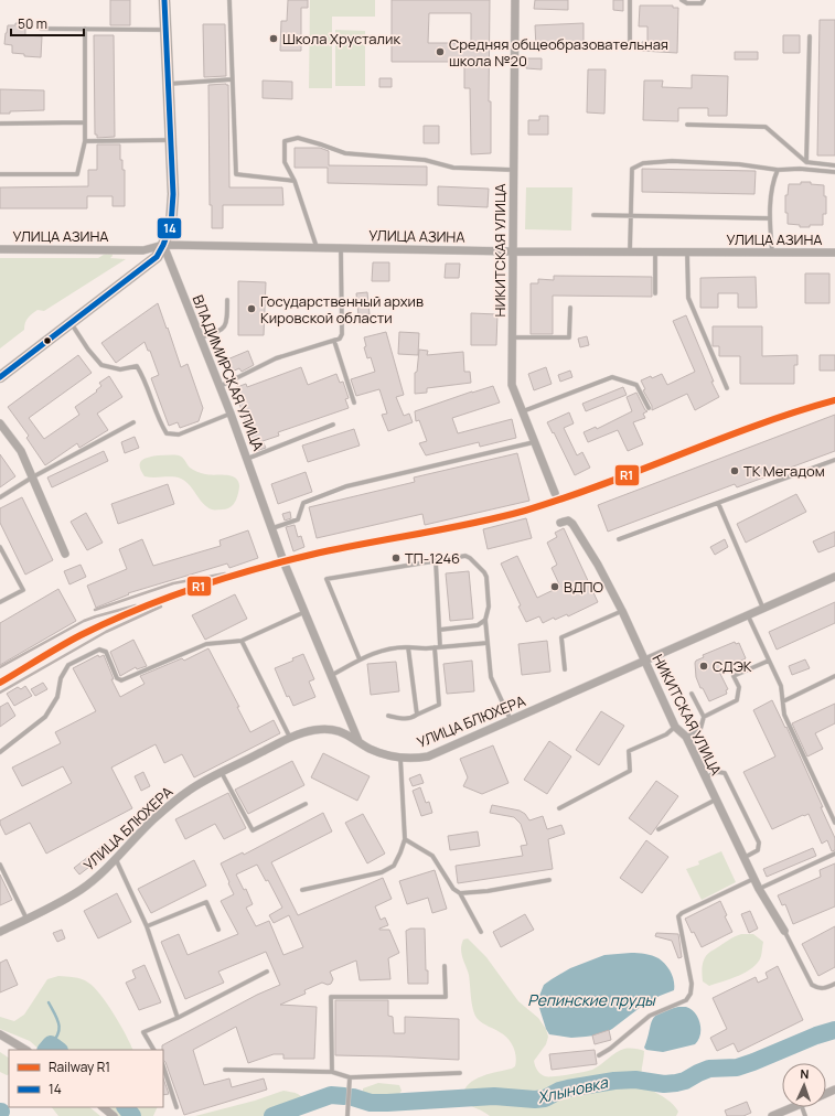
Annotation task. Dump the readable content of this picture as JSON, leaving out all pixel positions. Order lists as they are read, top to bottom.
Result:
{
  "streets": {
    "street": [
      "УЛИЦА АЗИНА",
      "НИКИТСКАЯ УЛИЦА",
      "ВЛАДИМИРСКАЯ УЛИЦА",
      "УЛИЦА БЛЮХЕРА"
    ]
  },
  "crossings": [
    ["УЛИЦА АЗИНА", "НИКИТСКАЯ УЛИЦА"],
    ["УЛИЦА АЗИНА", "ВЛАДИМИРСКАЯ УЛИЦА"],
    ["НИКИТСКАЯ УЛИЦА", "УЛИЦА БЛЮХЕРА"],
    ["ВЛАДИМИРСКАЯ УЛИЦА", "УЛИЦА БЛЮХЕРА"]
  ],
  "water": ["Репинские пруды", "Хлыновка"],
  "places": [
    "Школа Хрусталик",
    "Средняя общеобразовательная школа №20",
    "Государственный архив Кировской области",
    "ТК Мегадом",
    "ТП-1246",
    "ВДПО",
    "СДЭК"
  ],
  "lines": ["transit line 14", "rail line R1"],
  "legend": ["Railway R1", "14"],
  "scale_bar": "50 m",
  "north": "top"
}
